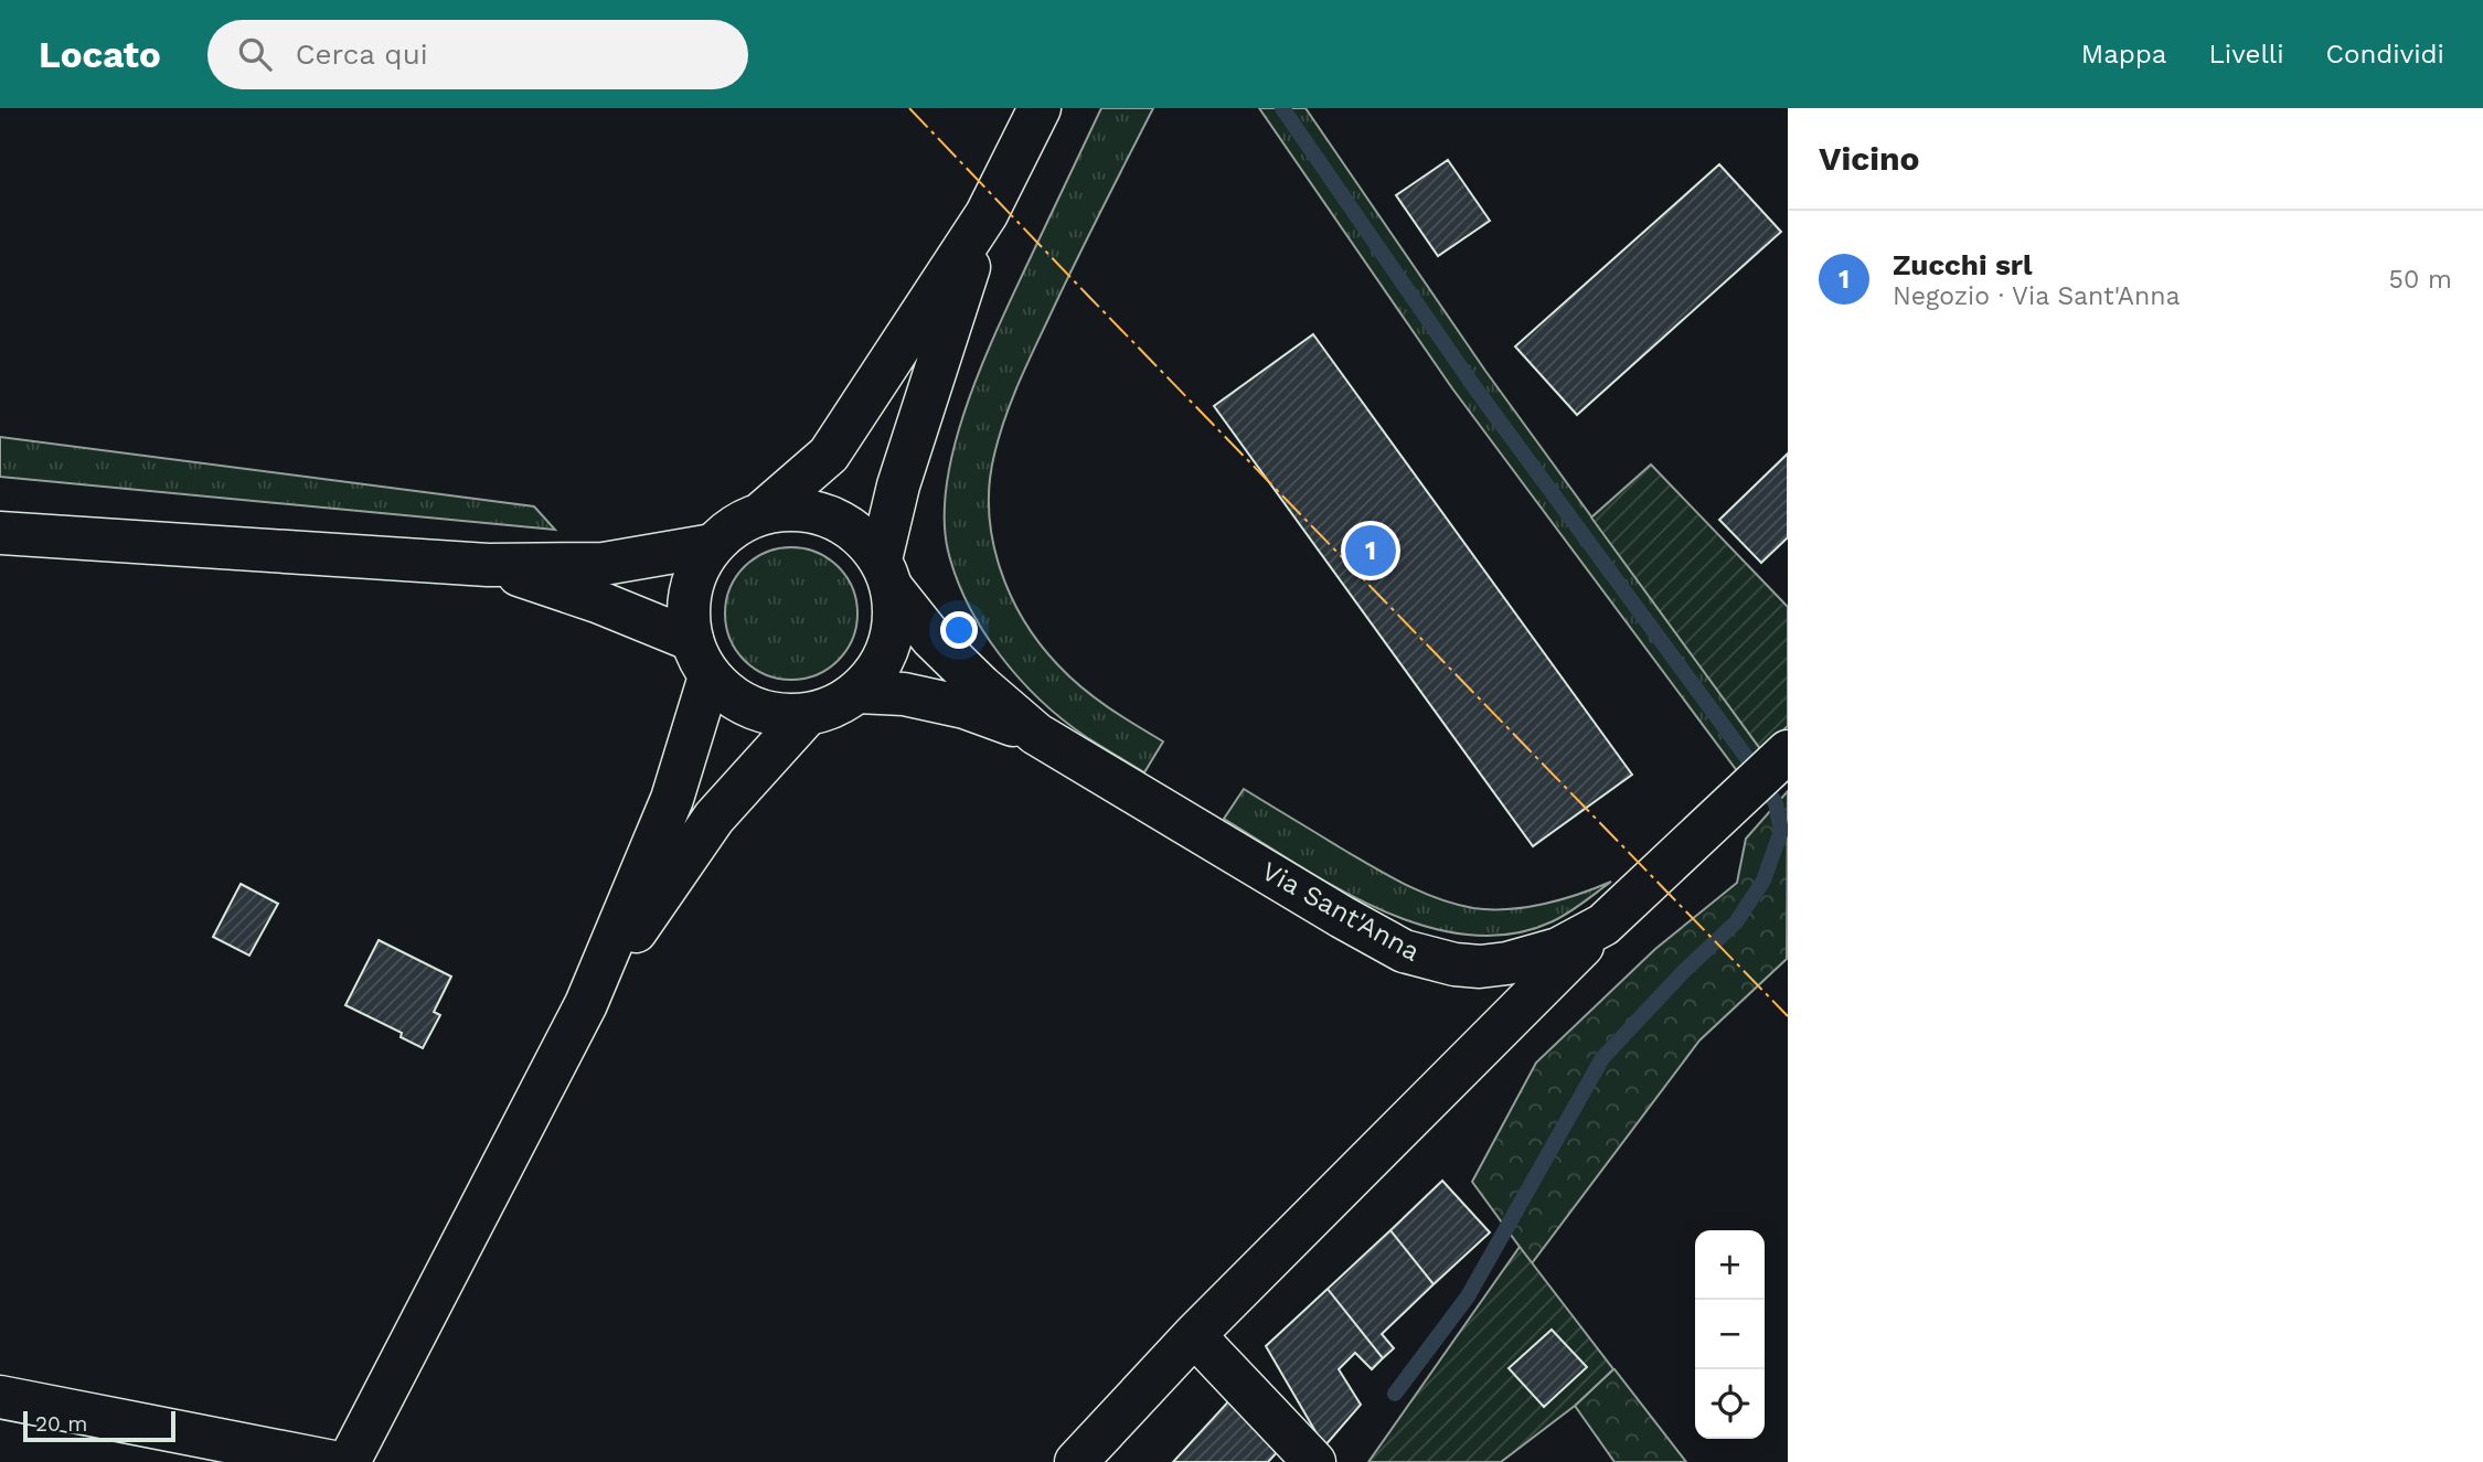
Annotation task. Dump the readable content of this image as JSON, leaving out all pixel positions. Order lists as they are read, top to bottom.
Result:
{
  "streets": {
    "street": ["Via Sant'Anna"]
  },
  "scale_bar": "20 m",
  "page": {
    "header": "Locato",
    "search": "Cerca qui",
    "nav": ["Mappa", "Livelli", "Condividi"],
    "heading": "Vicino",
    "list": [
      {
        "mark": "1",
        "name": "Zucchi srl",
        "note": "Negozio · Via Sant'Anna",
        "value": "50 m"
      }
    ],
    "pins": "1",
    "map_buttons": ["+", "−"],
    "scale": "20 m"
  }
}
